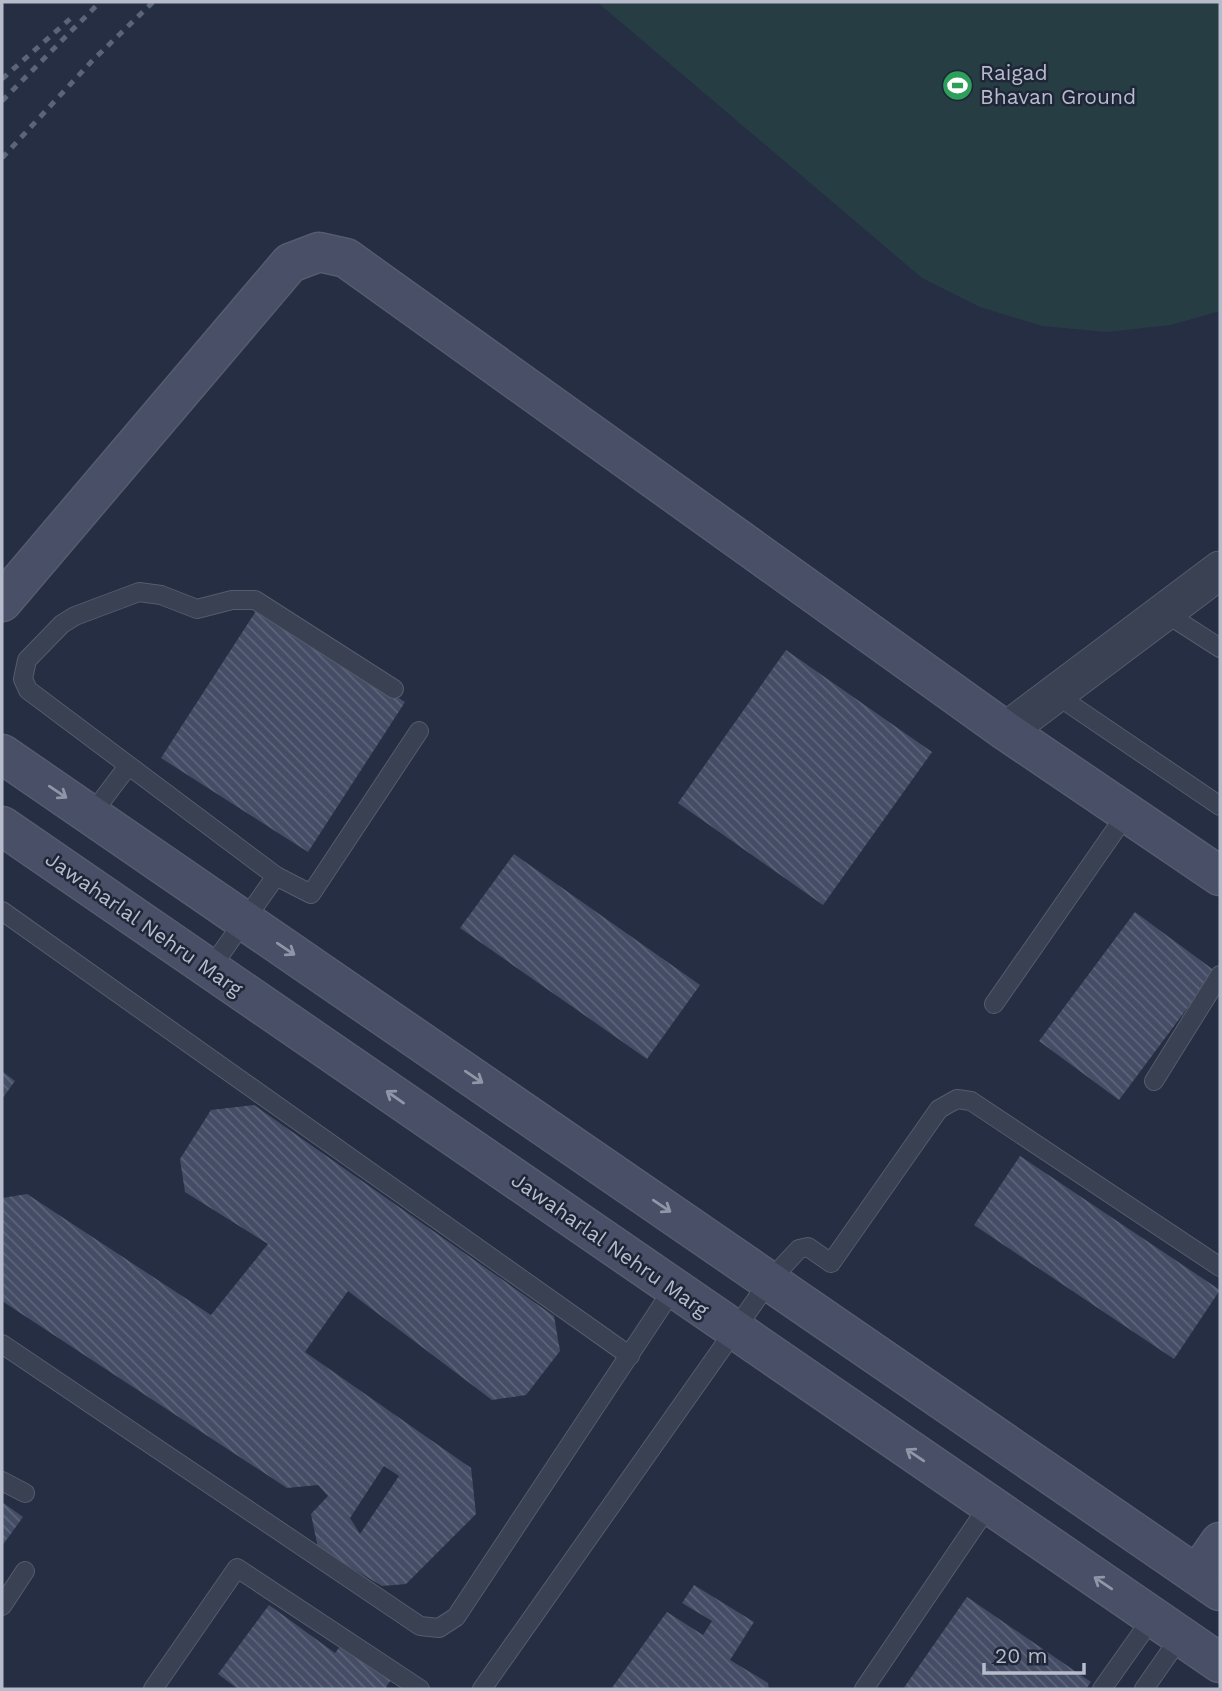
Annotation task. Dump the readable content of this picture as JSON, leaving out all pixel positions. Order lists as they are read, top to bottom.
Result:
{
  "streets": {
    "street": ["Jawaharlal Nehru Marg"]
  },
  "places": {
    "sports": ["Raigad Bhavan Ground"]
  },
  "scale_bar": "20 m"
}
